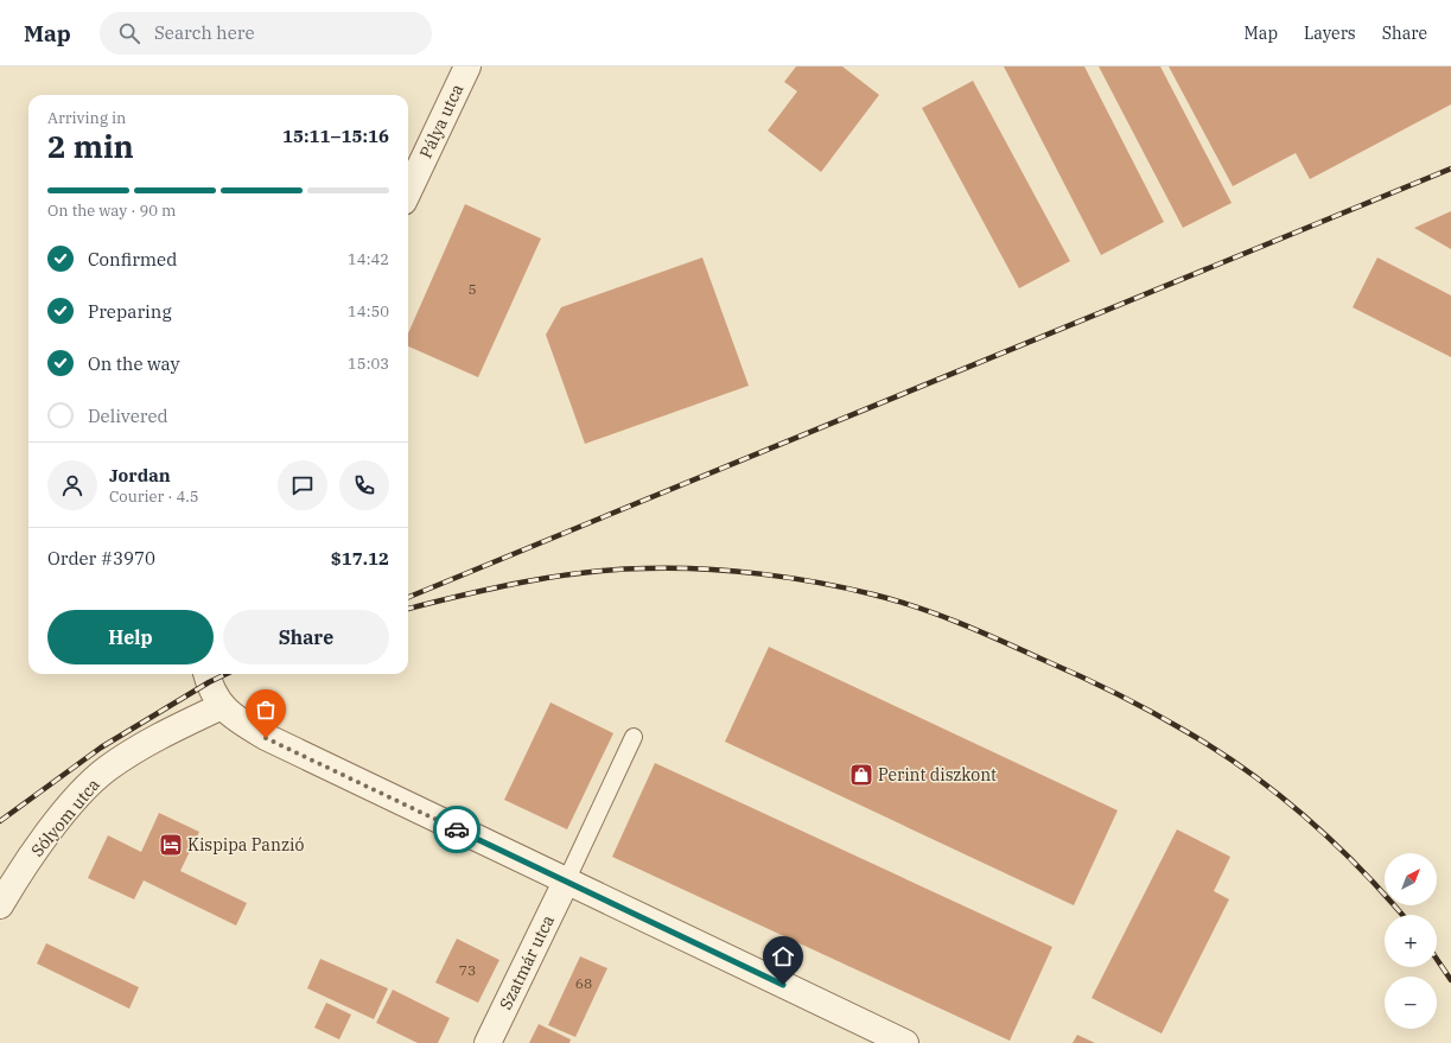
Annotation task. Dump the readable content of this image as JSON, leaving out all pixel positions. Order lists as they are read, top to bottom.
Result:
{
  "streets": {
    "street": ["Pálya utca", "Sólyom utca", "Szatmár utca"]
  },
  "places": {
    "shop": ["Perint diszkont"],
    "hotel": ["Kispipa Panzió"]
  },
  "house_numbers": ["5", "73", "68"],
  "north": "top right",
  "page": {
    "header": "Map",
    "search": "Search here",
    "nav": ["Map", "Layers", "Share"],
    "heading": ["2 min", "Arriving in", "15:11–15:16"],
    "panel": [
      "Jordan",
      "Courier · 4.5",
      "Order #3970",
      "$17.12"
    ],
    "bar": "On the way · 90 m",
    "list": [
      ["Confirmed", "14:42"],
      ["Preparing", "14:50"],
      ["On the way", "15:03"],
      "Delivered"
    ],
    "buttons": ["Help", "Share"],
    "map_buttons": ["+", "−"]
  }
}
